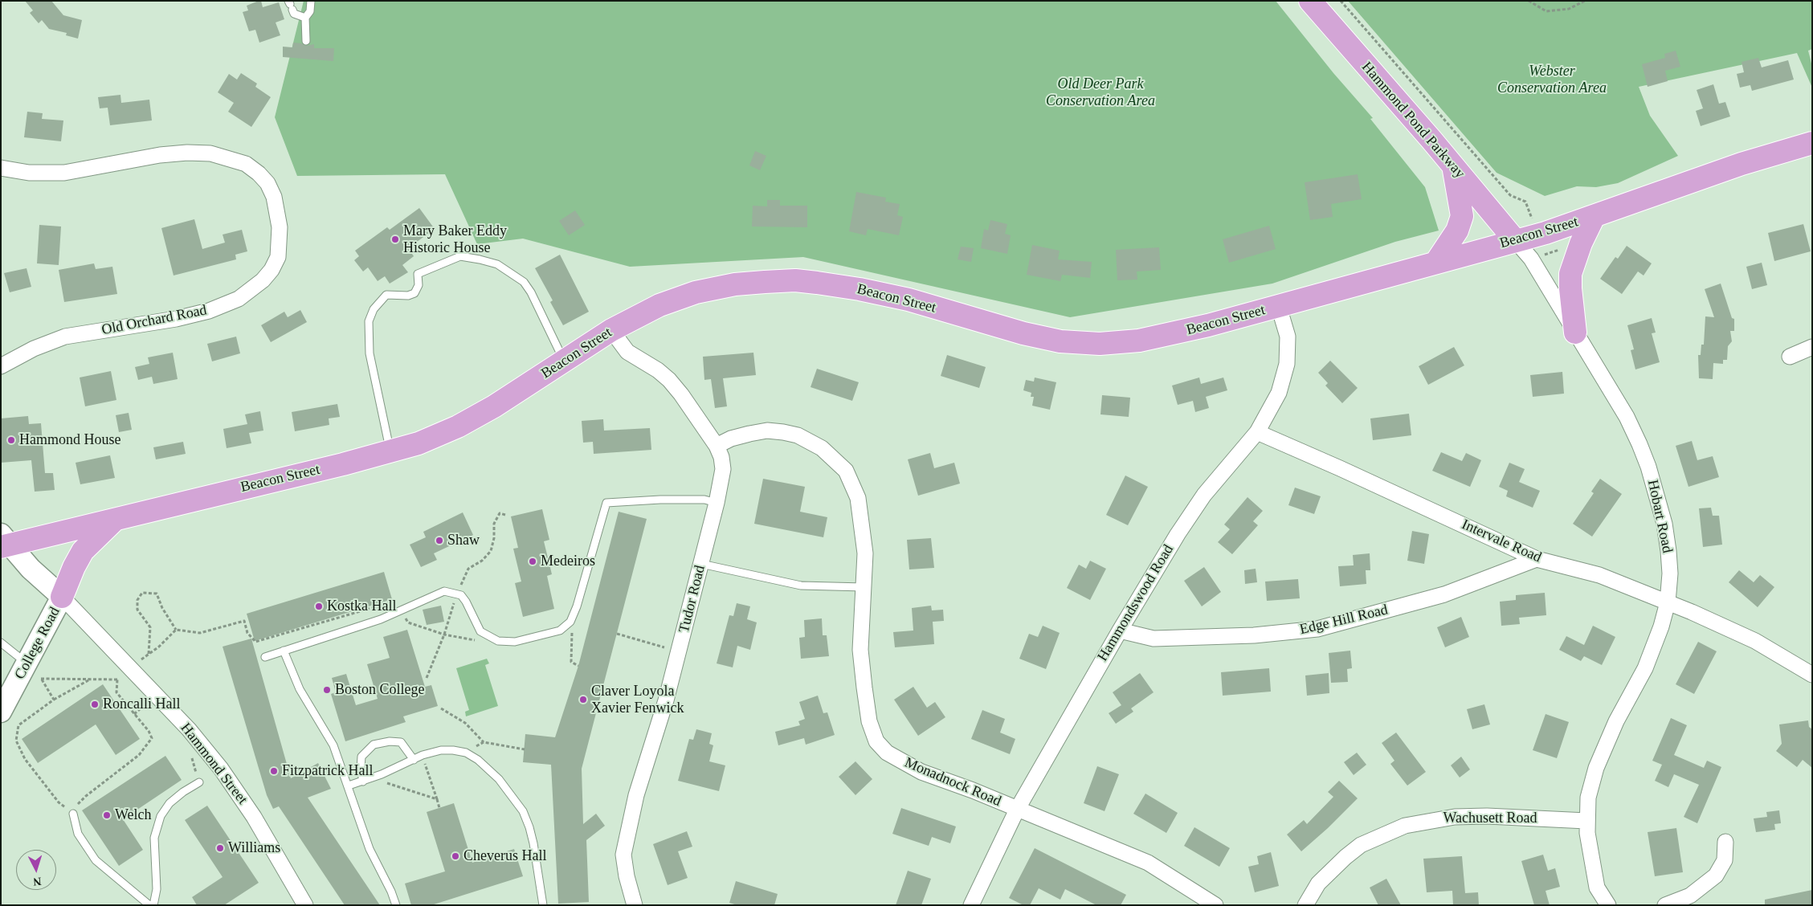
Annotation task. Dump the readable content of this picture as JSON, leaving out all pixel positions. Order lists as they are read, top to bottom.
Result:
{
  "streets": {
    "main road": ["Hammond Pond Parkway", "Beacon Street"],
    "street": [
      "Old Orchard Road",
      "Hobart Road",
      "Intervale Road",
      "Tudor Road",
      "Hammondswood Road",
      "Edge Hill Road",
      "College Road",
      "Hammond Street",
      "Monadnock Road",
      "Wachusett Road"
    ]
  },
  "crossings": [
    ["Hammond Pond Parkway", "Beacon Street"],
    ["Hammond Pond Parkway", "Hobart Road"],
    ["Beacon Street", "Hobart Road"],
    ["Beacon Street", "Tudor Road"],
    ["Beacon Street", "Hammondswood Road"],
    ["Beacon Street", "Hammond Street"],
    ["Hobart Road", "Intervale Road"],
    ["Hobart Road", "Wachusett Road"],
    ["Intervale Road", "Hammondswood Road"],
    ["Intervale Road", "Edge Hill Road"],
    ["Tudor Road", "Monadnock Road"],
    ["Hammondswood Road", "Edge Hill Road"],
    ["Hammondswood Road", "Monadnock Road"],
    ["College Road", "Hammond Street"]
  ],
  "parks": ["Webster Conservation Area", "Old Deer Park Conservation Area"],
  "places": [
    "Mary Baker Eddy Historic House",
    "Hammond House",
    "Shaw",
    "Medeiros",
    "Kostka Hall",
    "Boston College",
    "Claver Loyola Xavier Fenwick",
    "Roncalli Hall",
    "Fitzpatrick Hall",
    "Welch",
    "Williams",
    "Cheverus Hall"
  ],
  "north": "bottom"
}
